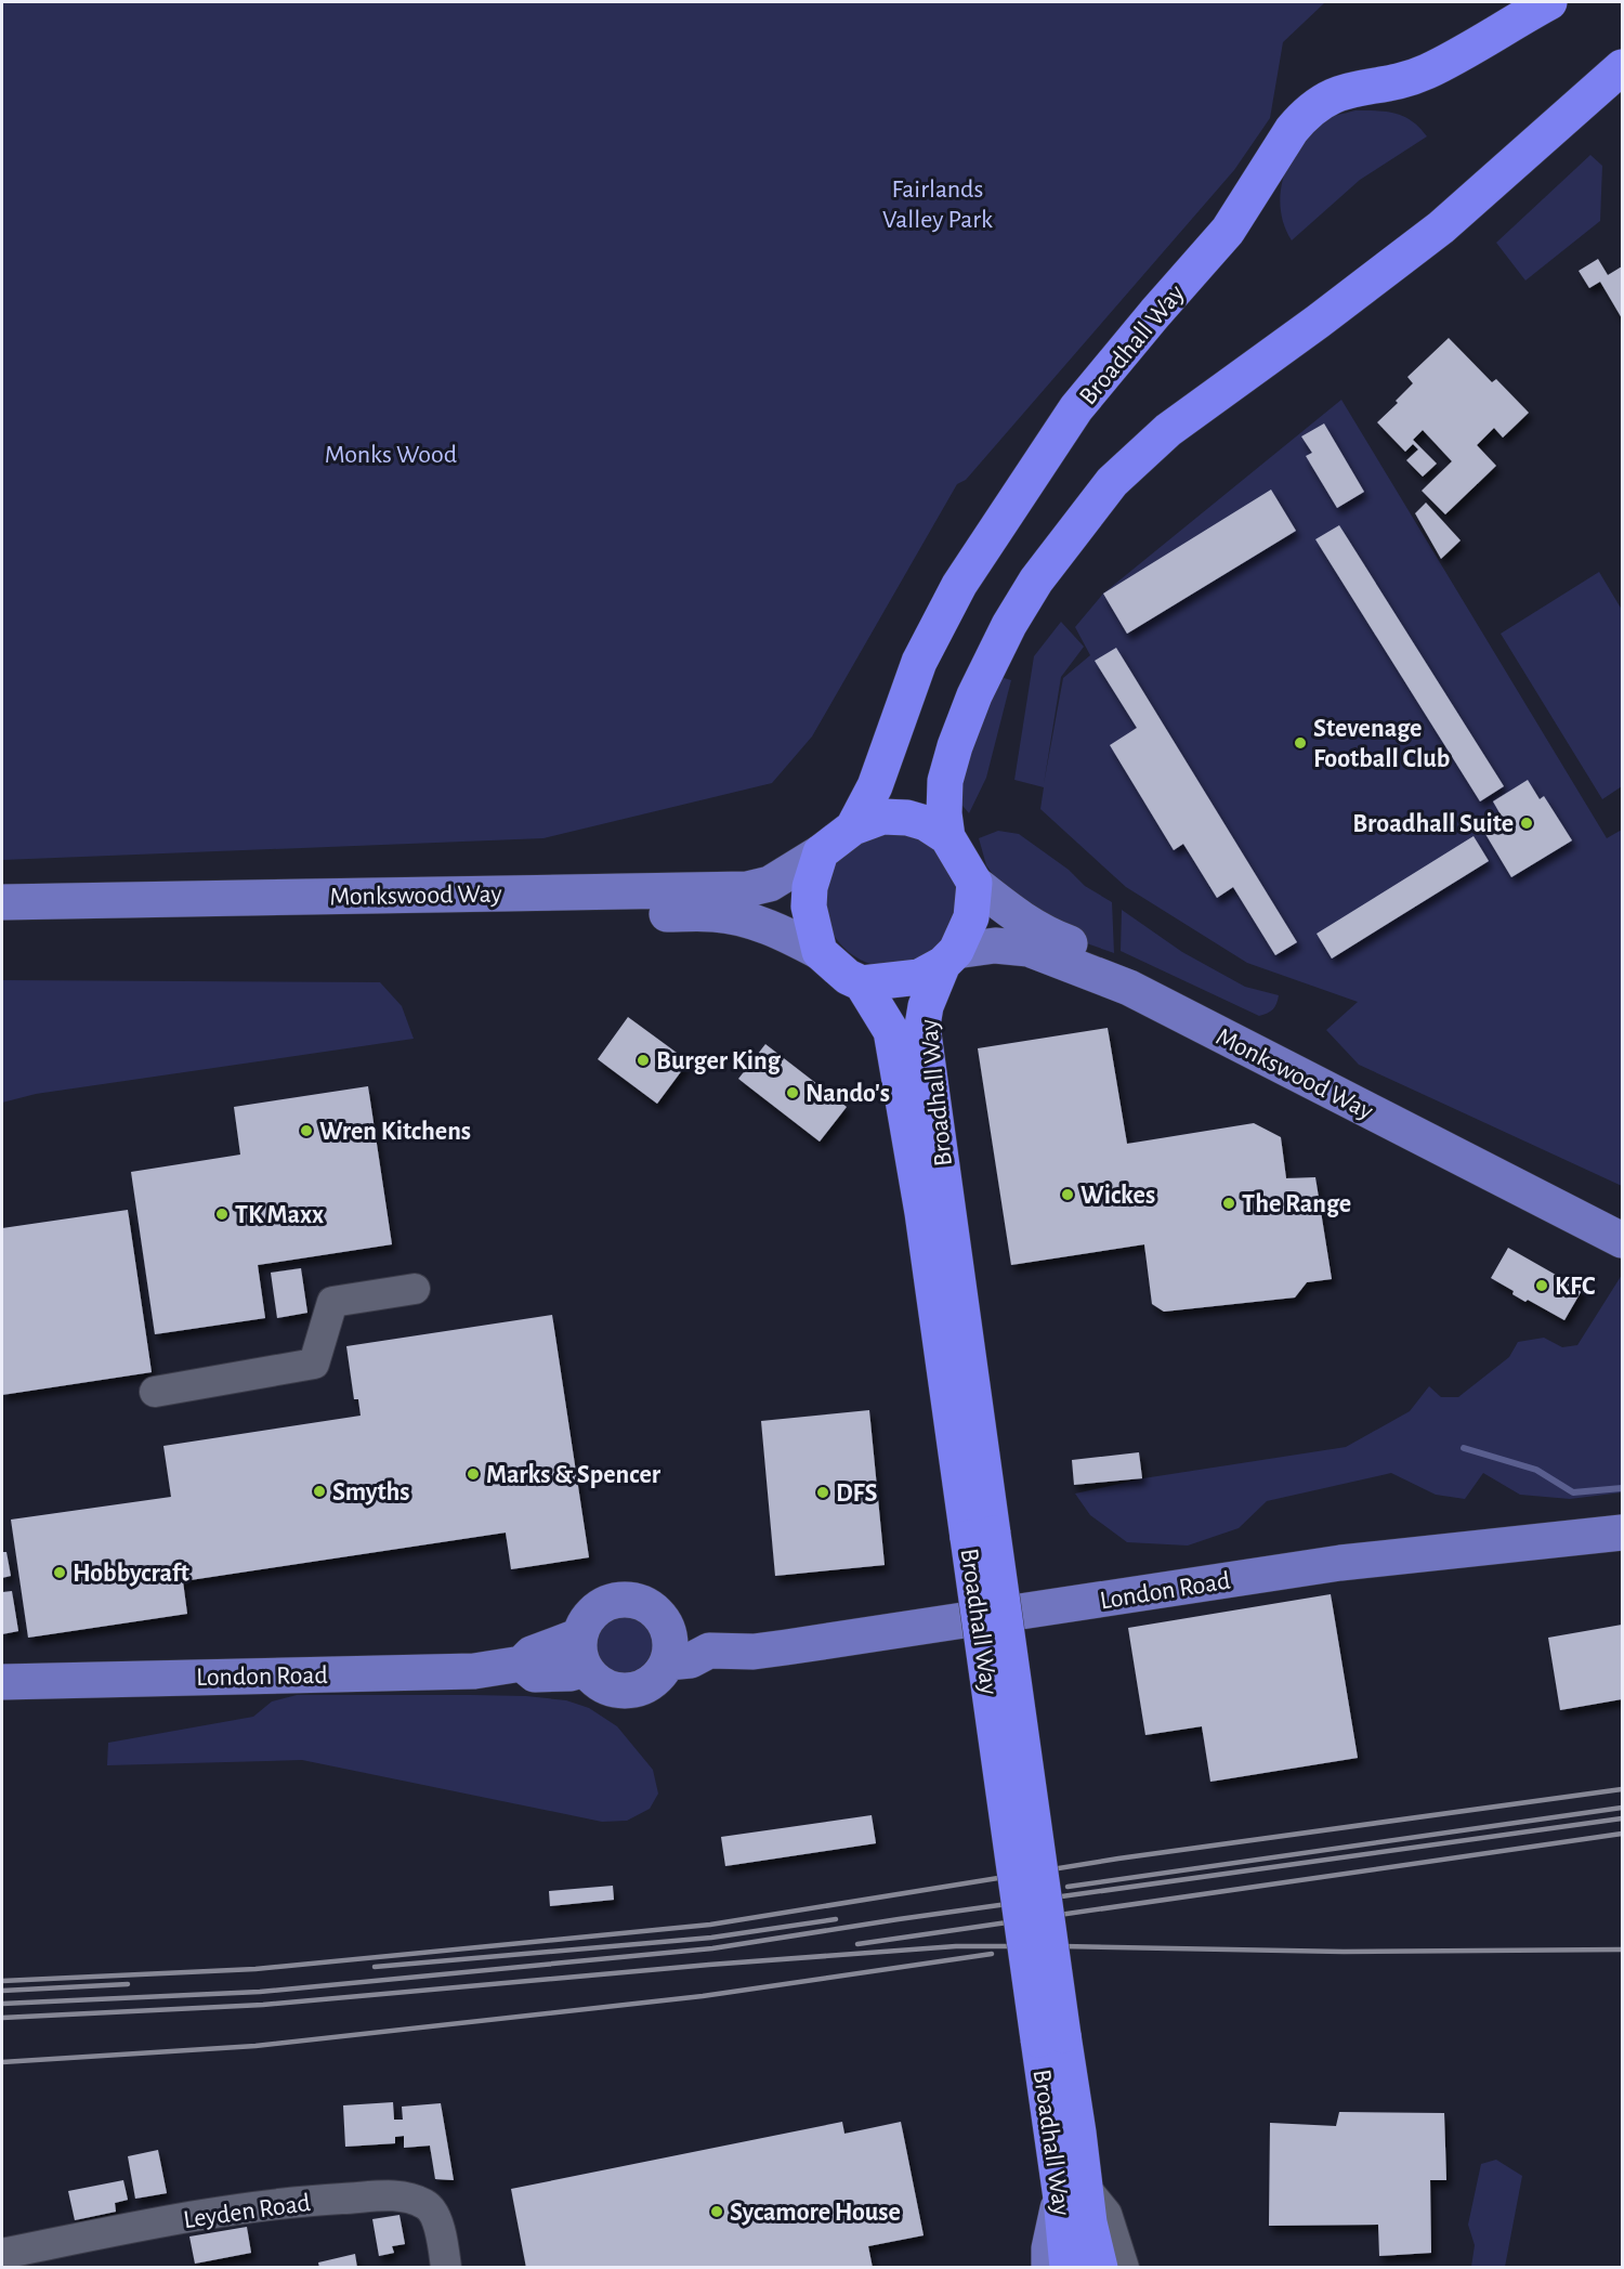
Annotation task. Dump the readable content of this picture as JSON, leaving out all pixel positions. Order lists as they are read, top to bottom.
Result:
{
  "streets": {
    "highway": ["Broadhall Way"],
    "main road": ["Monkswood Way", "London Road"],
    "street": ["Leyden Road"]
  },
  "crossings": [
    ["Broadhall Way", "Monkswood Way"]
  ],
  "parks": ["Fairlands Valley Park", "Monks Wood"],
  "places": [
    "Stevenage Football Club",
    "Broadhall Suite",
    "Burger King",
    "Nando's",
    "Wren Kitchens",
    "Wickes",
    "The Range",
    "TK Maxx",
    "KFC",
    "Marks & Spencer",
    "Smyths",
    "DFS",
    "Hobbycraft",
    "Sycamore House"
  ]
}
